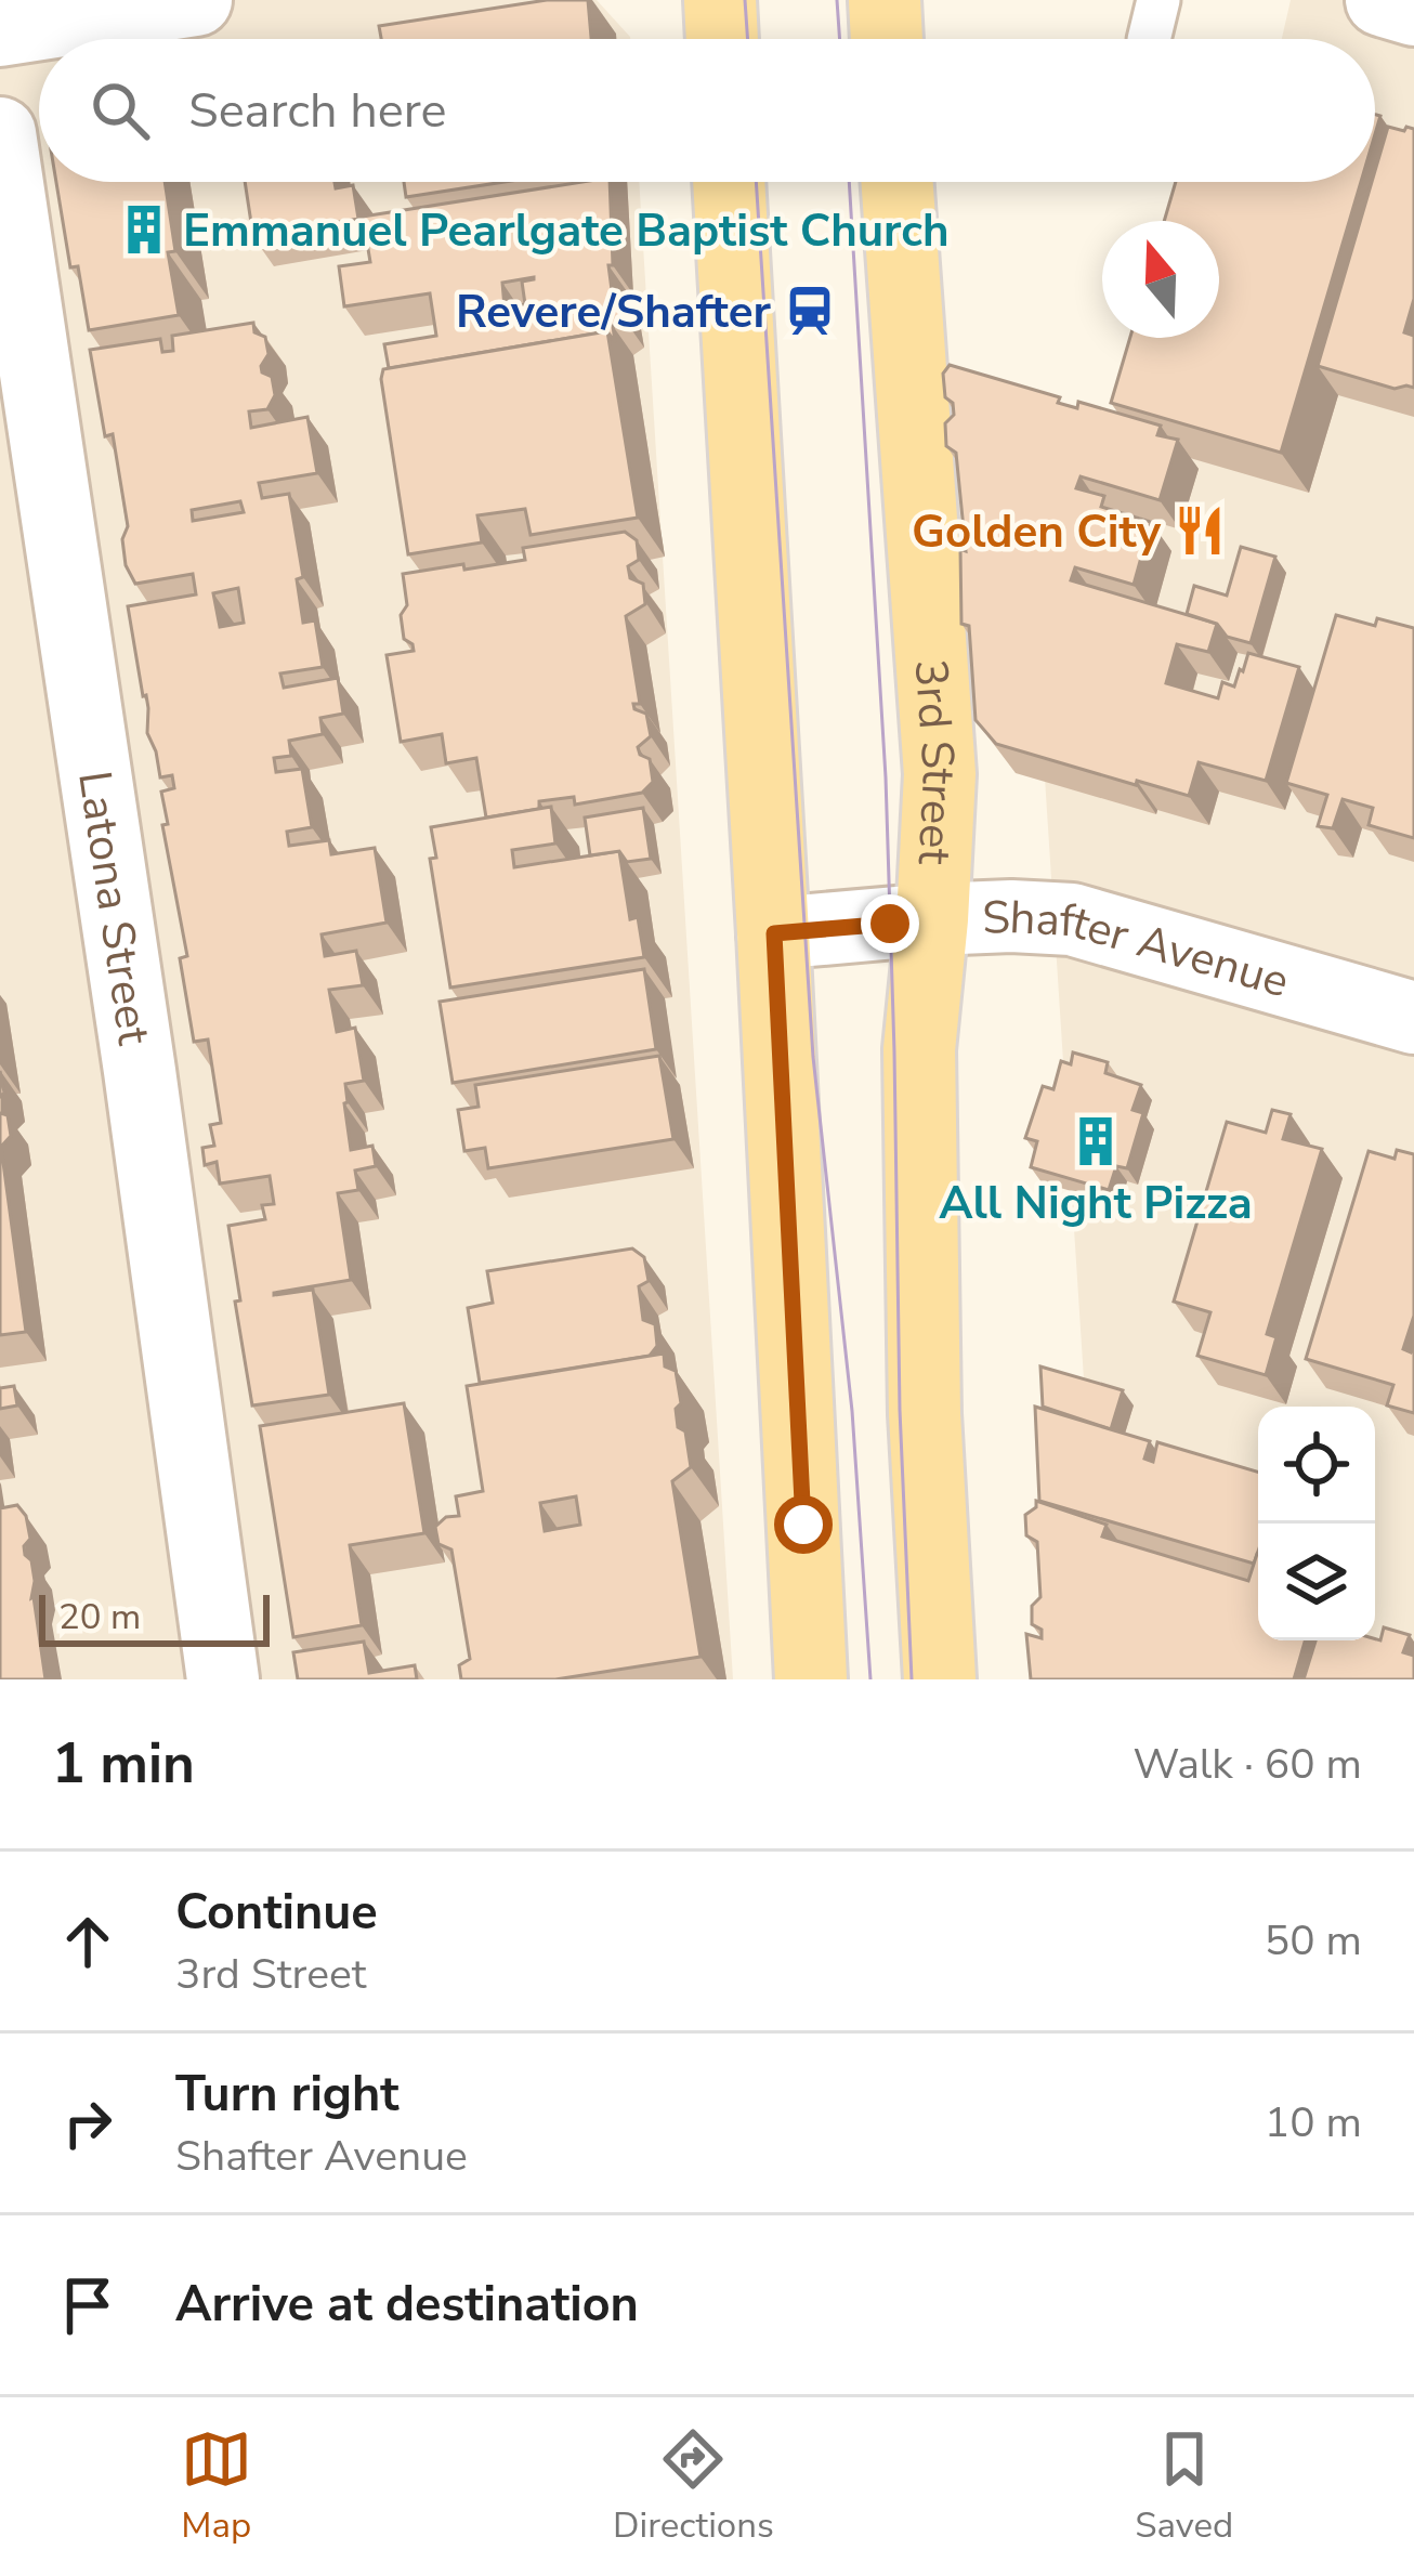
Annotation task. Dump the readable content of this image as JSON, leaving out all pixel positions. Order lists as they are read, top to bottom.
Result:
{
  "streets": {
    "main road": ["3rd Street"],
    "street": ["Latona Street", "Shafter Avenue"]
  },
  "crossings": [
    ["3rd Street", "Shafter Avenue"]
  ],
  "places": {
    "building": ["Emmanuel Pearlgate Baptist Church", "All Night Pizza"],
    "station": ["Revere/Shafter"],
    "restaurant": ["Golden City"]
  },
  "scale_bar": "20 m",
  "north": "top",
  "page": {
    "search": "Search here",
    "scale": "20 m",
    "heading": ["1 min", "Walk · 60 m"],
    "list": [
      ["Continue", "3rd Street", "50 m"],
      ["Turn right", "Shafter Avenue", "10 m"],
      "Arrive at destination"
    ],
    "nav": ["Map", "Directions", "Saved"]
  }
}
